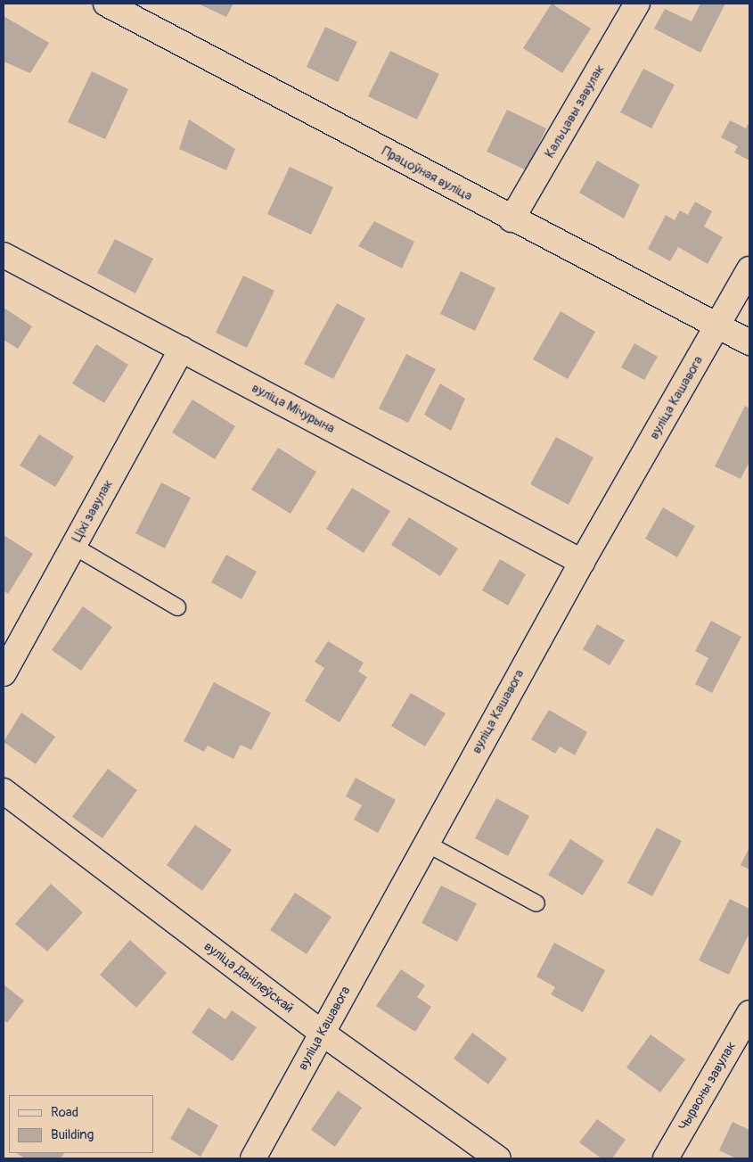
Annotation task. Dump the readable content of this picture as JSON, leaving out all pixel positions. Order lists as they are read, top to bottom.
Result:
{
  "streets": {
    "street": [
      "Кальцавы завулак",
      "Працоўная вуліца",
      "вуліца Кашавога",
      "вуліца Мічурына",
      "Ціхі завулак",
      "вуліца Данілеўскай",
      "Чырвоны завулак"
    ]
  },
  "crossings": [
    ["Кальцавы завулак", "Працоўная вуліца"],
    ["Працоўная вуліца", "вуліца Кашавога"],
    ["вуліца Кашавога", "вуліца Мічурына"],
    ["вуліца Кашавога", "вуліца Данілеўскай"],
    ["вуліца Мічурына", "Ціхі завулак"]
  ],
  "legend": ["Road", "Building"]
}
